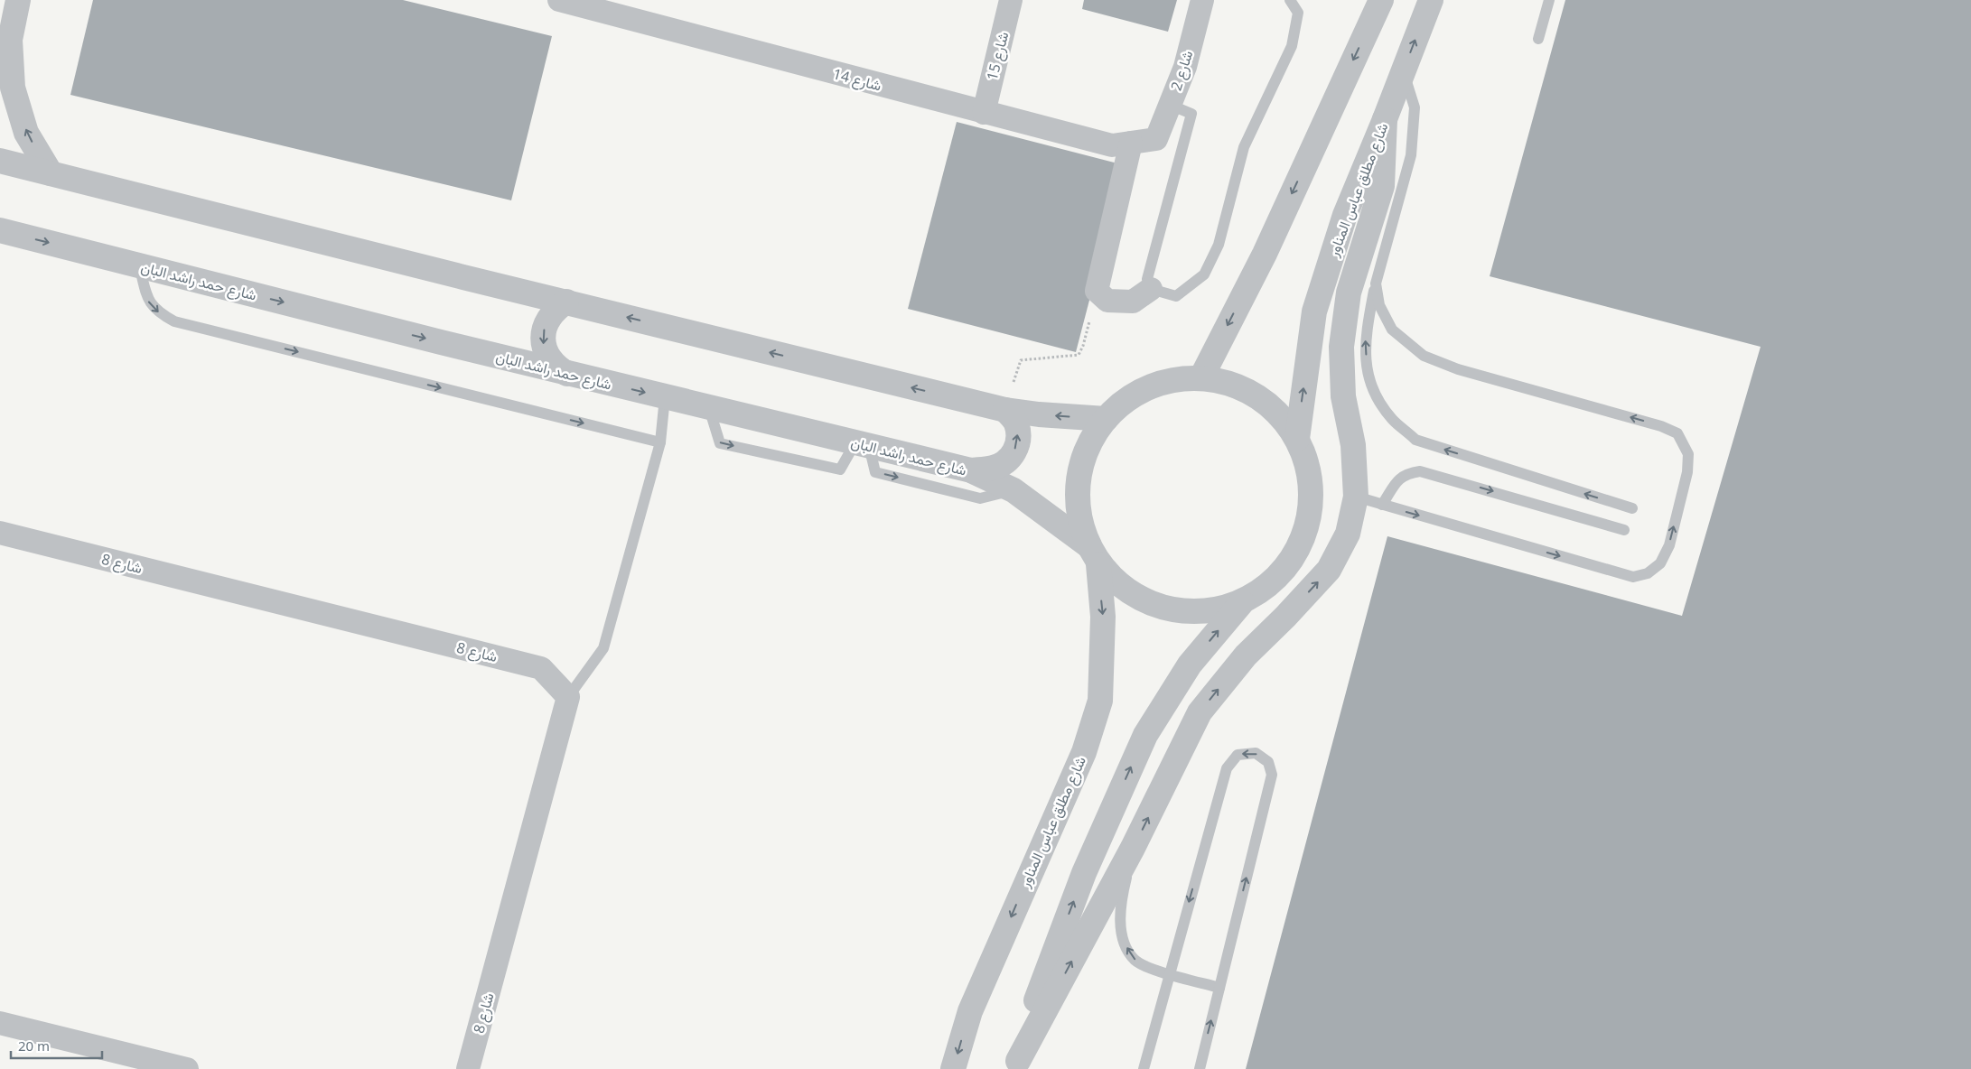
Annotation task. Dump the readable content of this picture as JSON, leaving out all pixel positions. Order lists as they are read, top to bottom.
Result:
{
  "streets": {
    "street": [
      "شارع 15",
      "شارع 2",
      "شارع 14",
      "شارع مطلق عباس المناور",
      "شارع حمد راشد البان",
      "شارع 8"
    ]
  },
  "crossings": [
    ["شارع 15", "شارع 14"],
    ["شارع 2", "شارع 14"],
    ["شارع مطلق عباس المناور", "شارع حمد راشد البان"]
  ],
  "scale_bar": "20 m"
}
